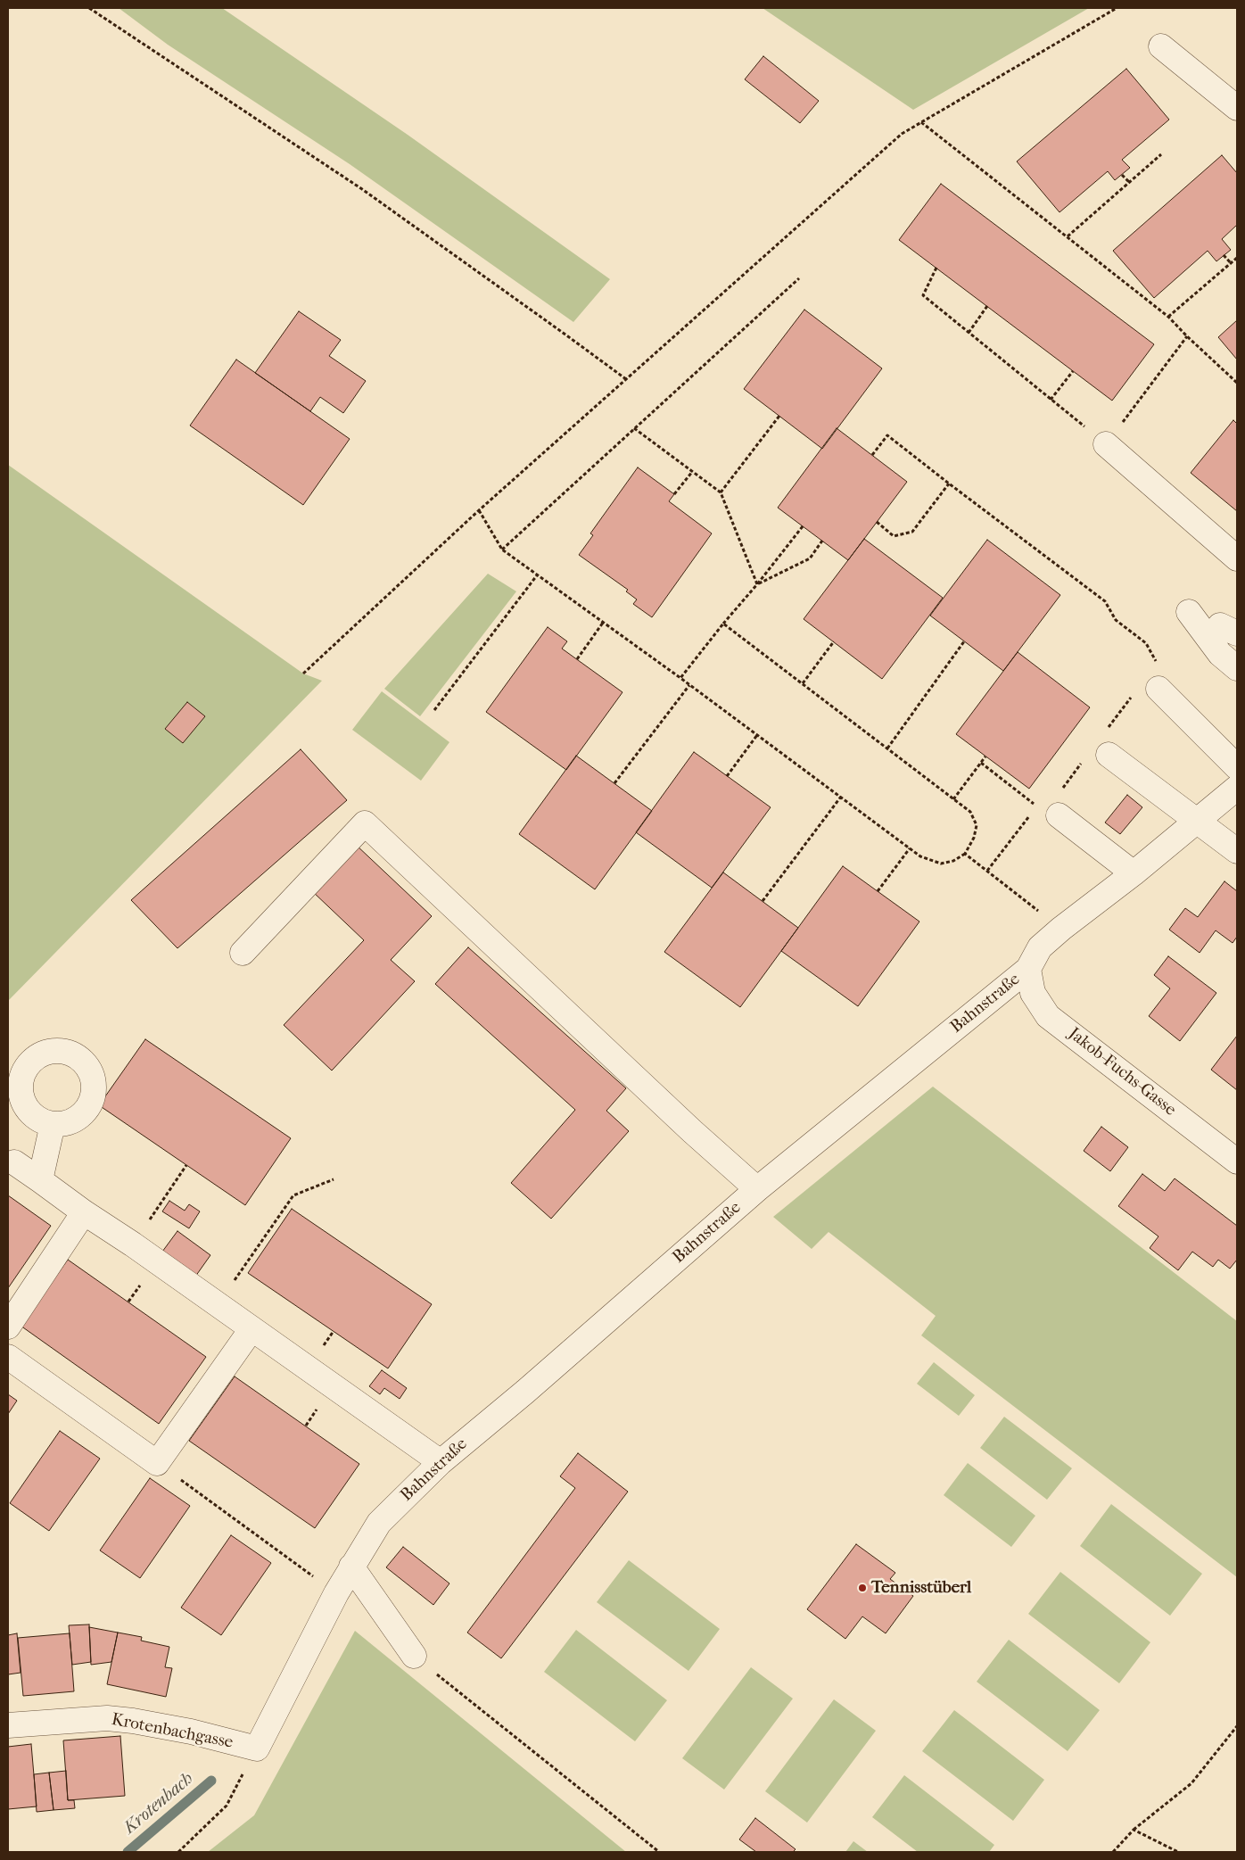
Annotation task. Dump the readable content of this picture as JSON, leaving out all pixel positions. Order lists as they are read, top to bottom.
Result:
{
  "streets": {
    "street": ["Bahnstraße", "Jakob-Fuchs-Gasse", "Krotenbachgasse"]
  },
  "crossings": [
    ["Bahnstraße", "Jakob-Fuchs-Gasse"],
    ["Bahnstraße", "Krotenbachgasse"]
  ],
  "water": ["Krotenbach"],
  "places": ["Tennisstüberl"]
}
